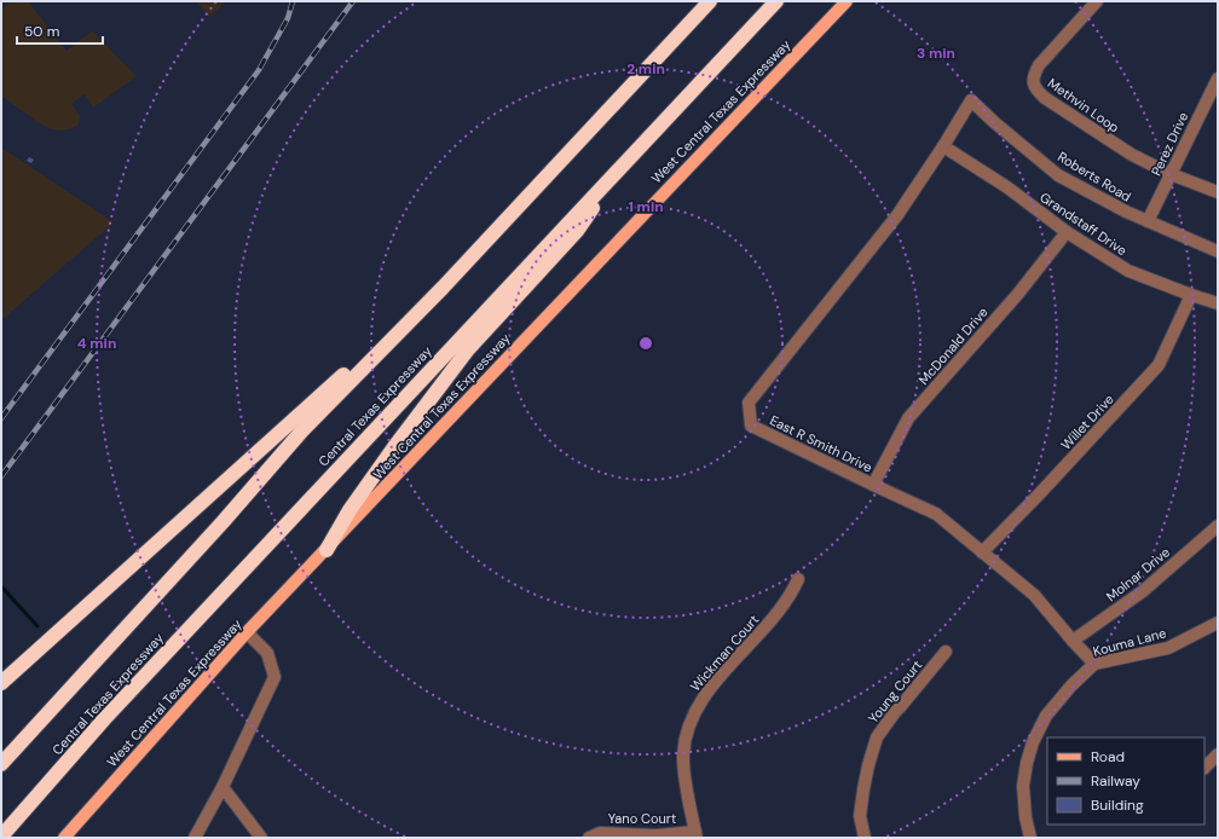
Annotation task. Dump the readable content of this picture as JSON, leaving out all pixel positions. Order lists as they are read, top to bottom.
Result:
{
  "streets": {
    "highway": ["Central Texas Expressway"],
    "main road": ["West Central Texas Expressway"],
    "street": [
      "Methvin Loop",
      "Perez Drive",
      "Roberts Road",
      "Grandstaff Drive",
      "McDonald Drive",
      "Willet Drive",
      "East R Smith Drive",
      "Molnar Drive",
      "Kouma Lane",
      "Wickman Court",
      "Young Court",
      "Yano Court"
    ]
  },
  "crossings": [
    ["Methvin Loop", "Perez Drive"],
    ["Perez Drive", "Roberts Road"],
    ["Roberts Road", "East R Smith Drive"],
    ["Grandstaff Drive", "McDonald Drive"],
    ["Grandstaff Drive", "Willet Drive"],
    ["Grandstaff Drive", "East R Smith Drive"],
    ["McDonald Drive", "East R Smith Drive"],
    ["Willet Drive", "East R Smith Drive"],
    ["East R Smith Drive", "Molnar Drive"],
    ["East R Smith Drive", "Kouma Lane"],
    ["Wickman Court", "Yano Court"]
  ],
  "legend": ["Road", "Railway", "Building"],
  "scale_bar": "50 m",
  "rings": [
    "3 min",
    "2 min",
    "1 min",
    "4 min"
  ]
}
